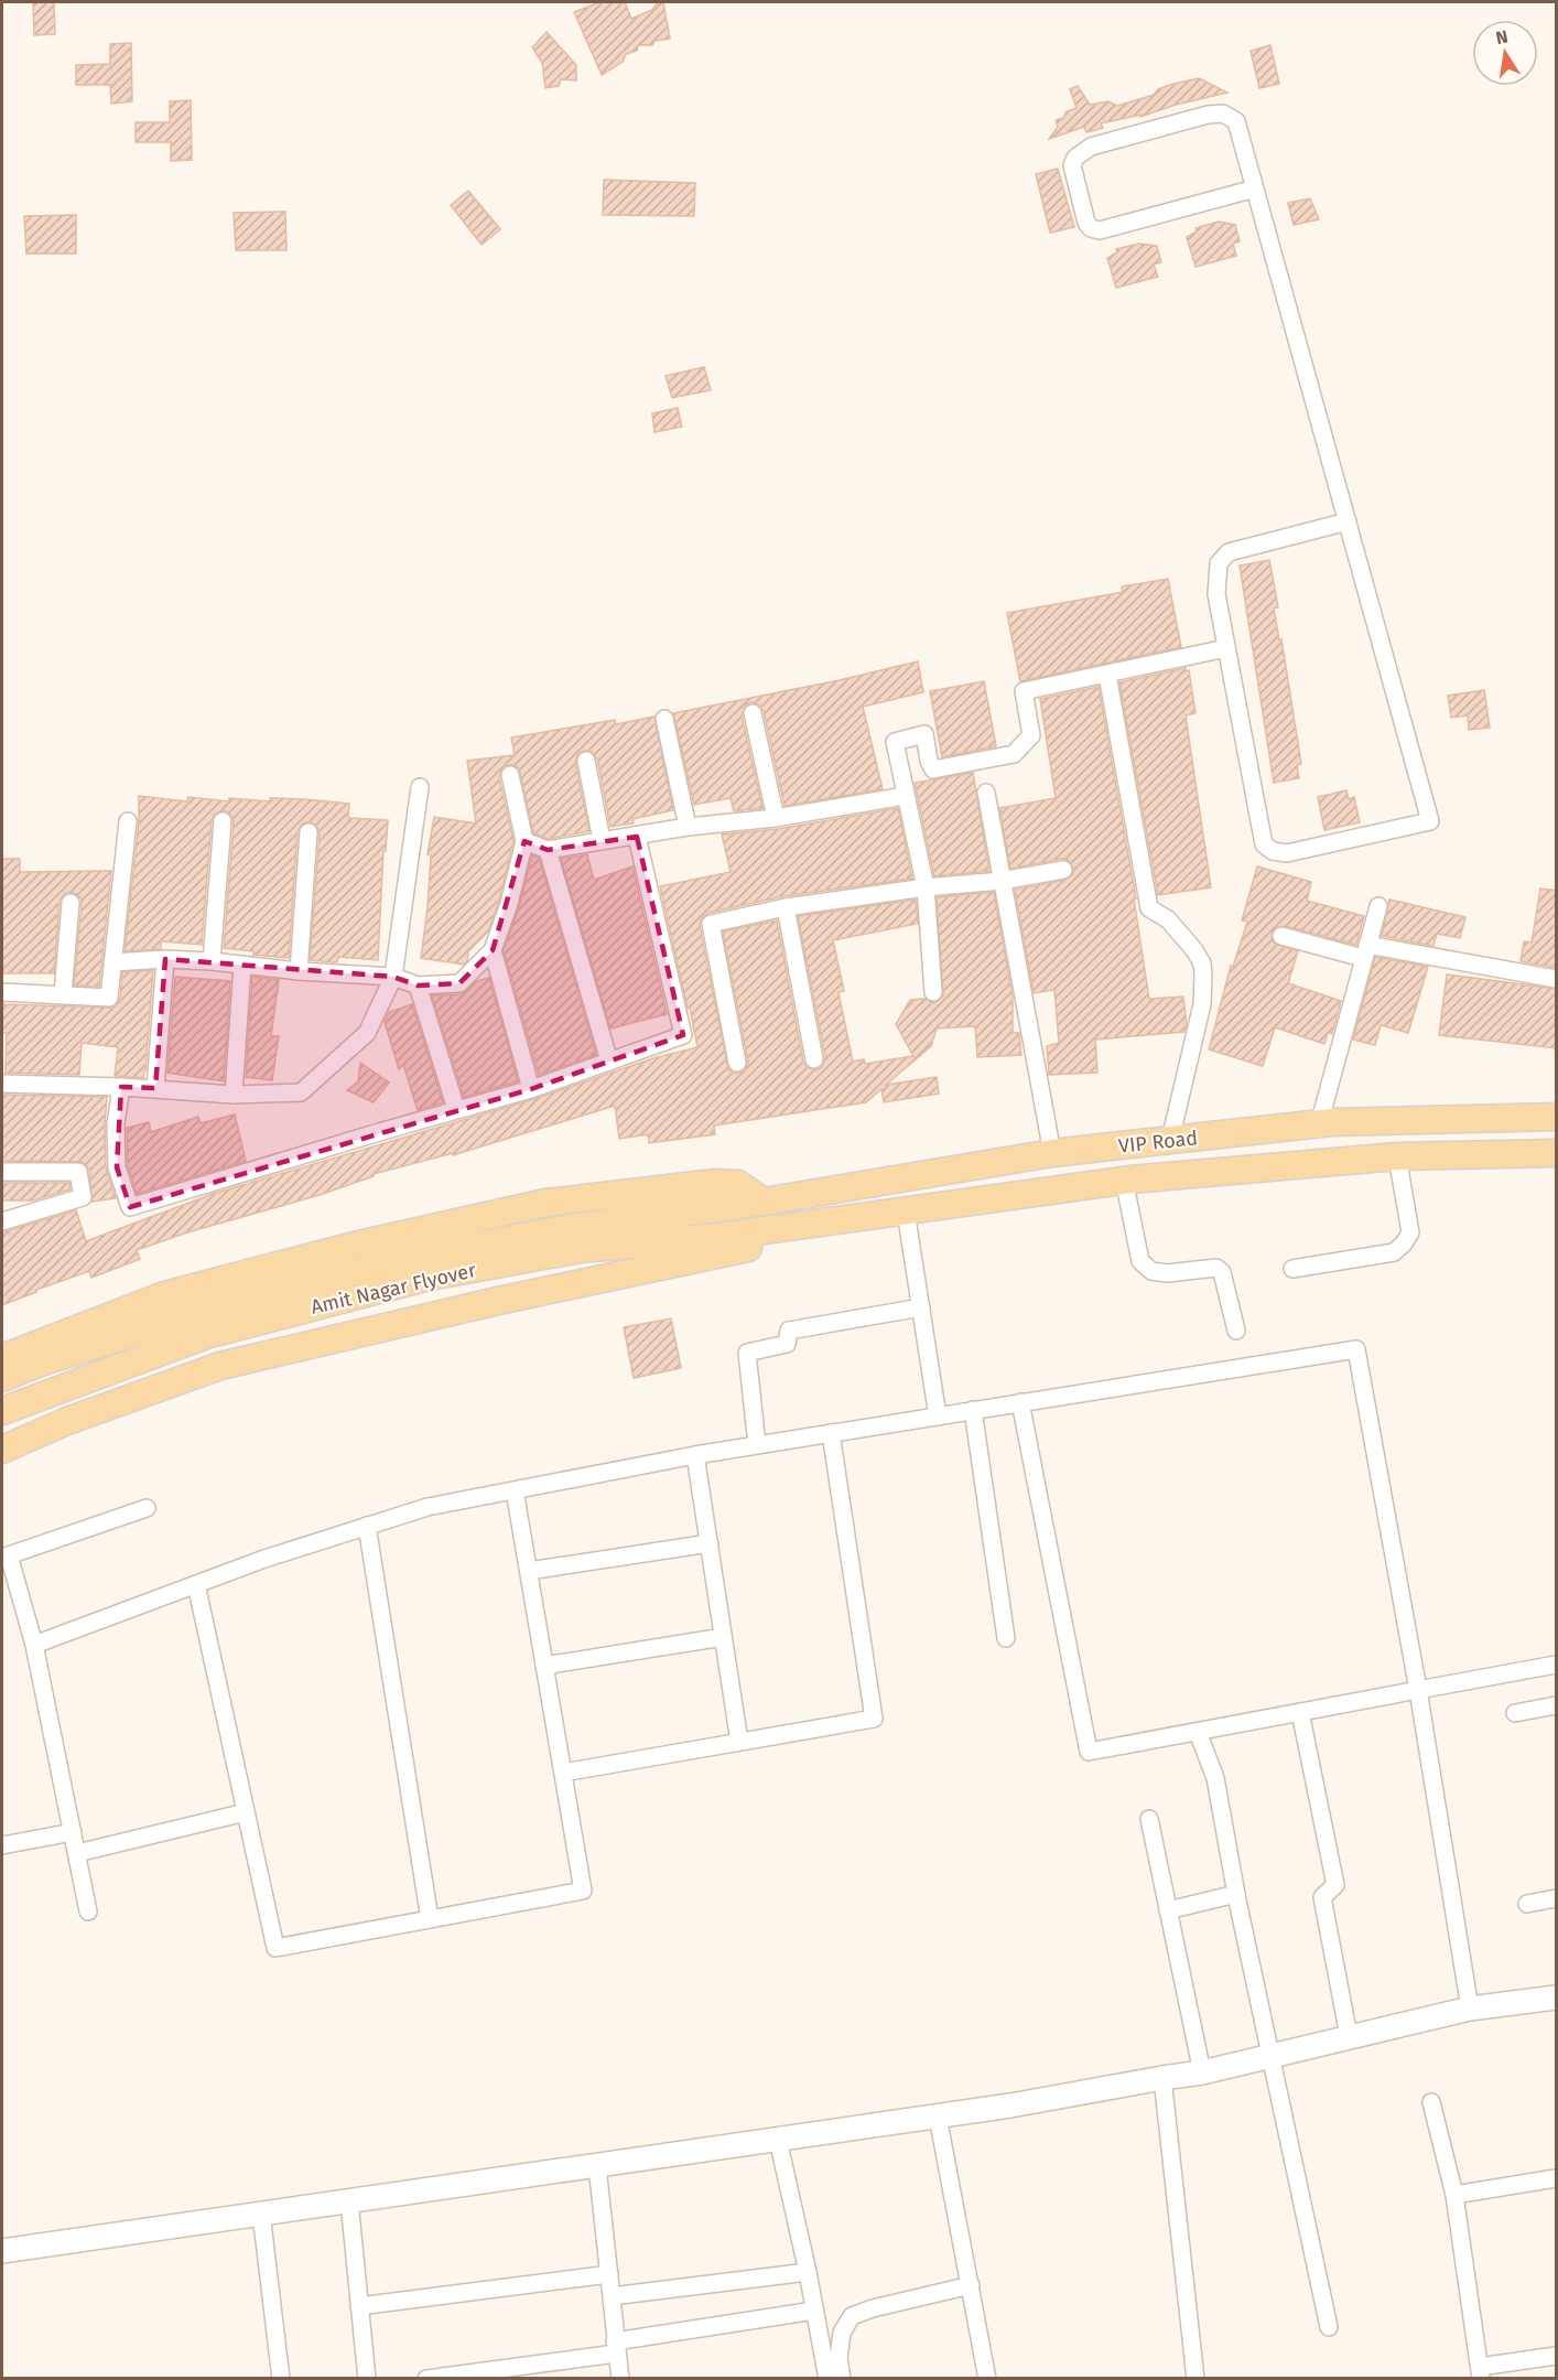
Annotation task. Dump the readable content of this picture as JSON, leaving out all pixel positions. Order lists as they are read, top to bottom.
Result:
{
  "streets": {
    "main road": ["VIP Road", "Amit Nagar Flyover"]
  },
  "crossings": [
    ["VIP Road", "Amit Nagar Flyover"]
  ],
  "north": "top"
}
